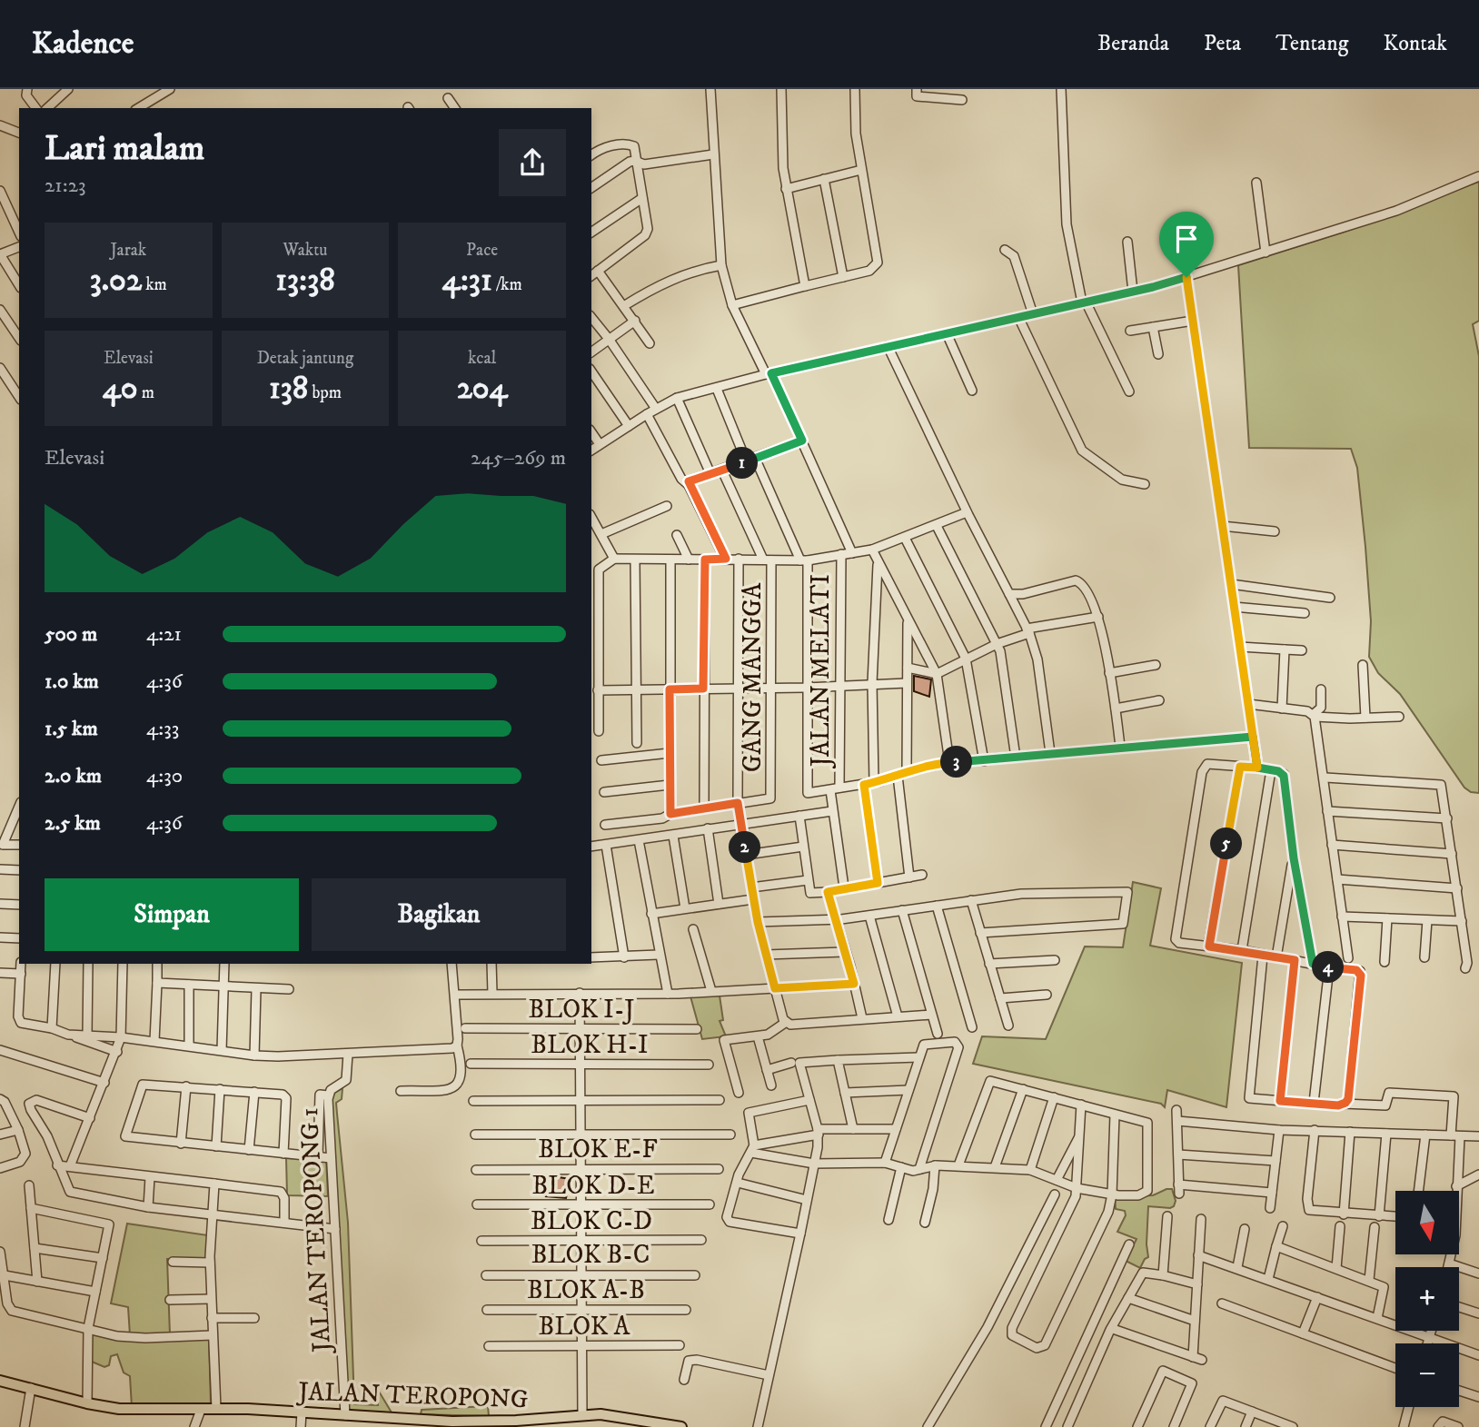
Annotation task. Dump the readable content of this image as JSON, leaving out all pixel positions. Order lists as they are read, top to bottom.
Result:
{
  "streets": {
    "main road": ["JALAN TEROPONG"],
    "street": [
      "JALAN MELATI",
      "GANG MANGGA",
      "BLOK I-J",
      "BLOK H-I",
      "BLOK E-F",
      "BLOK D-E",
      "BLOK C-D",
      "JALAN TEROPONG 1",
      "BLOK B-C",
      "BLOK A-B",
      "BLOK A"
    ]
  },
  "crossings": [
    ["JALAN TEROPONG 1", "JALAN TEROPONG"]
  ],
  "north": "bottom",
  "page": {
    "header": "Kadence",
    "nav": [
      "Beranda",
      "Peta",
      "Tentang",
      "Kontak"
    ],
    "heading": ["Lari malam", "21:23"],
    "stats": [
      ["Jarak", "3.02 km"],
      ["Waktu", "13:38"],
      ["Pace", "4:31 /km"],
      ["Elevasi", "40 m"],
      ["Detak jantung", "138 bpm"],
      ["kcal", "204"]
    ],
    "chart": ["Elevasi", "245–269 m"],
    "pins": [
      "1",
      "3",
      "5",
      "2",
      "4"
    ],
    "list": [
      {
        "name": "500 m",
        "note": "4:21"
      },
      {
        "name": "1.0 km",
        "note": "4:36"
      },
      {
        "name": "1.5 km",
        "note": "4:33"
      },
      {
        "name": "2.0 km",
        "note": "4:30"
      },
      {
        "name": "2.5 km",
        "note": "4:36"
      }
    ],
    "buttons": ["Simpan", "Bagikan"],
    "map_buttons": ["+", "−"]
  }
}
